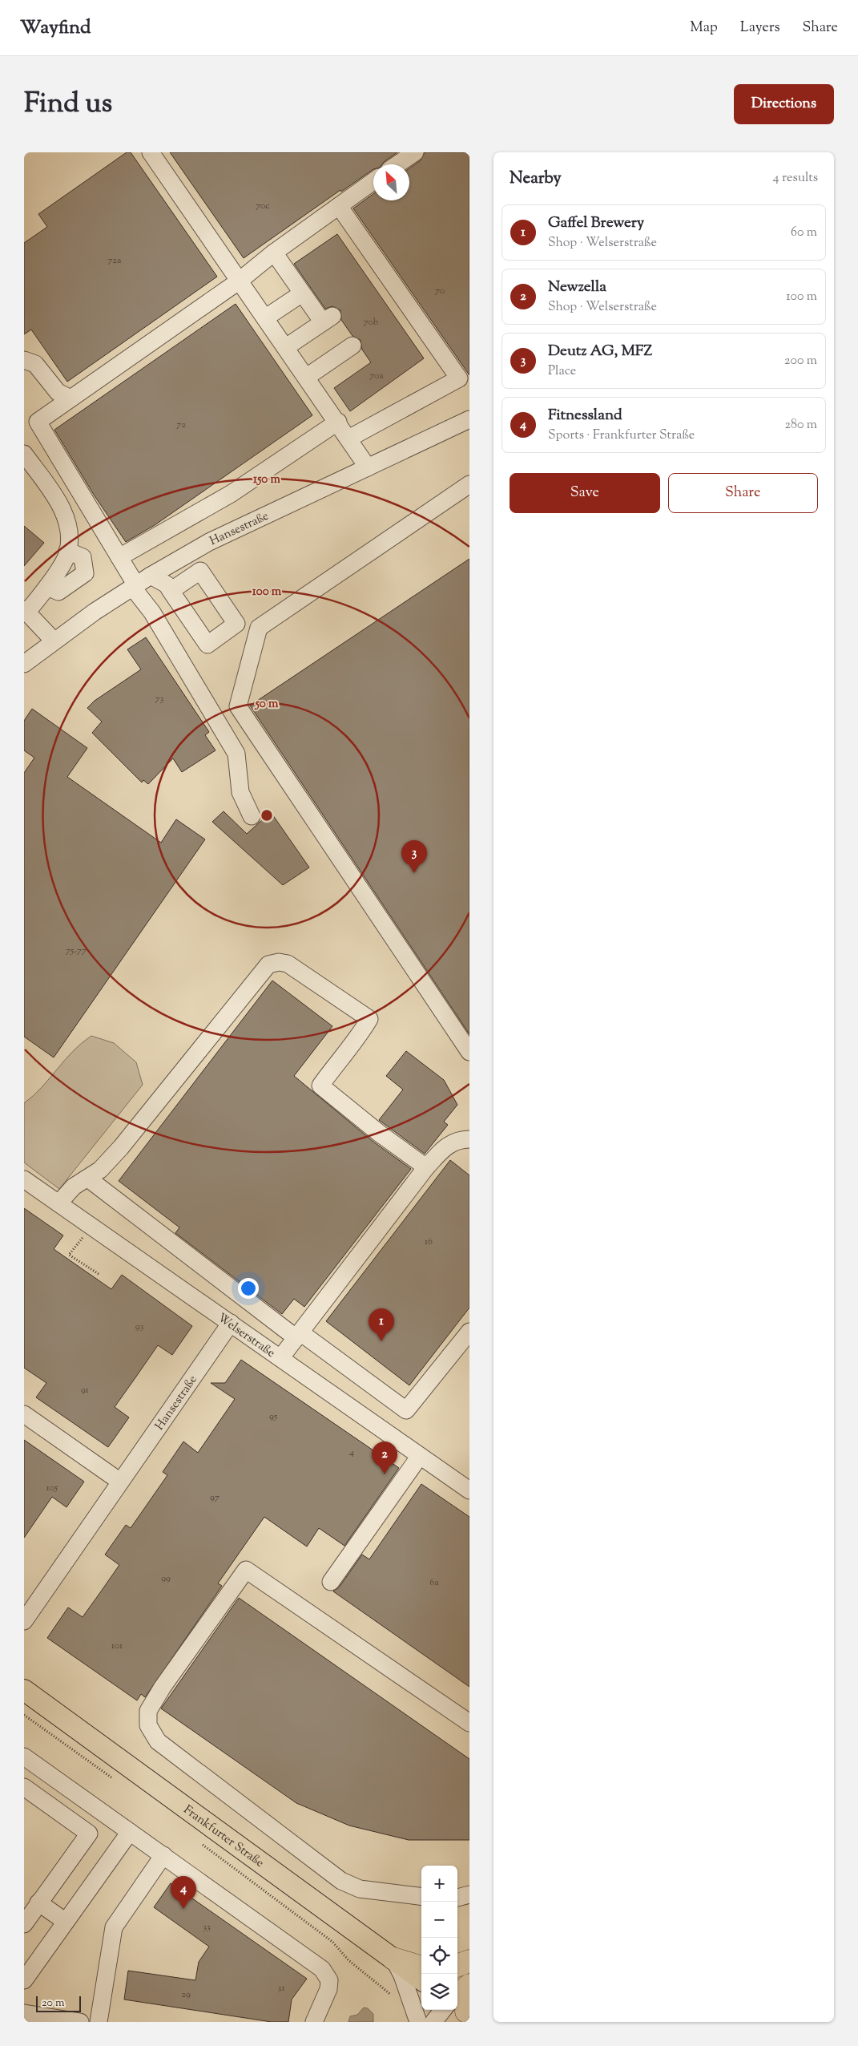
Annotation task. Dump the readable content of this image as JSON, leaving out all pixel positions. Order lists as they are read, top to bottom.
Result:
{
  "streets": {
    "main road": ["Frankfurter Straße"],
    "street": ["Hansestraße", "Welserstraße"]
  },
  "crossings": [
    ["Hansestraße", "Welserstraße"]
  ],
  "house_numbers": [
    "70c",
    "72a",
    "70",
    "70b",
    "70a",
    "72",
    "73",
    "75-77",
    "16",
    "93",
    "91",
    "95",
    "4",
    "105",
    "97",
    "99",
    "6a",
    "101",
    "33",
    "31",
    "29"
  ],
  "scale_bar": "20 m",
  "north": "top left",
  "page": {
    "header": "Wayfind",
    "nav": ["Map", "Layers", "Share"],
    "title": "Find us",
    "buttons": [
      "Directions",
      ["Save", "Share"]
    ],
    "heading": ["Nearby", "4 results"],
    "list": [
      {
        "mark": "1",
        "name": "Gaffel Brewery",
        "note": "Shop · Welserstraße",
        "value": "60 m"
      },
      {
        "mark": "2",
        "name": "Newzella",
        "note": "Shop · Welserstraße",
        "value": "100 m"
      },
      {
        "mark": "3",
        "name": "Deutz AG, MFZ",
        "note": "Place",
        "value": "200 m"
      },
      {
        "mark": "4",
        "name": "Fitnessland",
        "note": "Sports · Frankfurter Straße",
        "value": "280 m"
      }
    ],
    "pins": [
      "3",
      "1",
      "2",
      "4"
    ],
    "map_buttons": ["+", "−"],
    "scale": "20 m"
  },
  "rings": ["150 m", "100 m", "50 m"]
}
